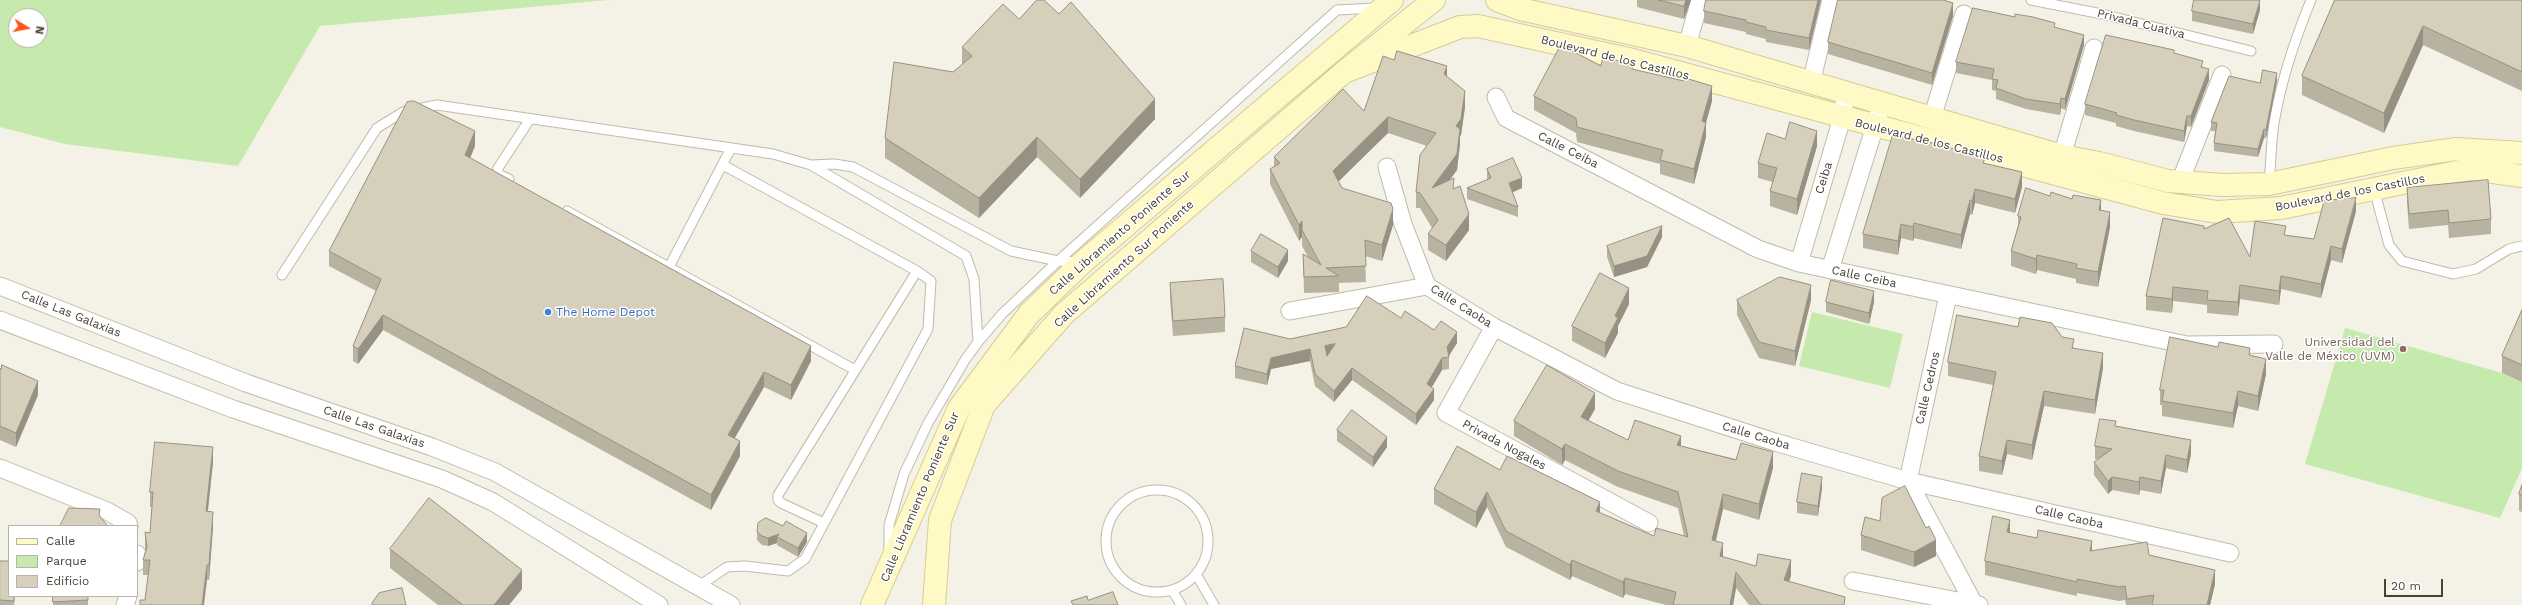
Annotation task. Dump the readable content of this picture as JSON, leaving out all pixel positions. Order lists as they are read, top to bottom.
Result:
{
  "streets": {
    "street": [
      "Boulevard de los Castillos",
      "Calle Ceiba",
      "Ceiba",
      "Calle Libramiento Poniente Sur",
      "Calle Libramiento Sur Poniente",
      "Calle Caoba",
      "Calle Las Galaxias",
      "Calle Cedros",
      "Privada Nogales"
    ],
    "lane": ["Privada Cuativa"]
  },
  "crossings": [
    ["Boulevard de los Castillos", "Ceiba"],
    ["Boulevard de los Castillos", "Calle Libramiento Sur Poniente"],
    ["Calle Ceiba", "Ceiba"],
    ["Calle Ceiba", "Calle Cedros"],
    ["Calle Caoba", "Calle Cedros"],
    ["Calle Caoba", "Privada Nogales"]
  ],
  "places": ["The Home Depot", "Universidad del Valle de México (UVM)"],
  "legend": ["Calle", "Parque", "Edificio"],
  "scale_bar": "20 m",
  "north": "right"
}
